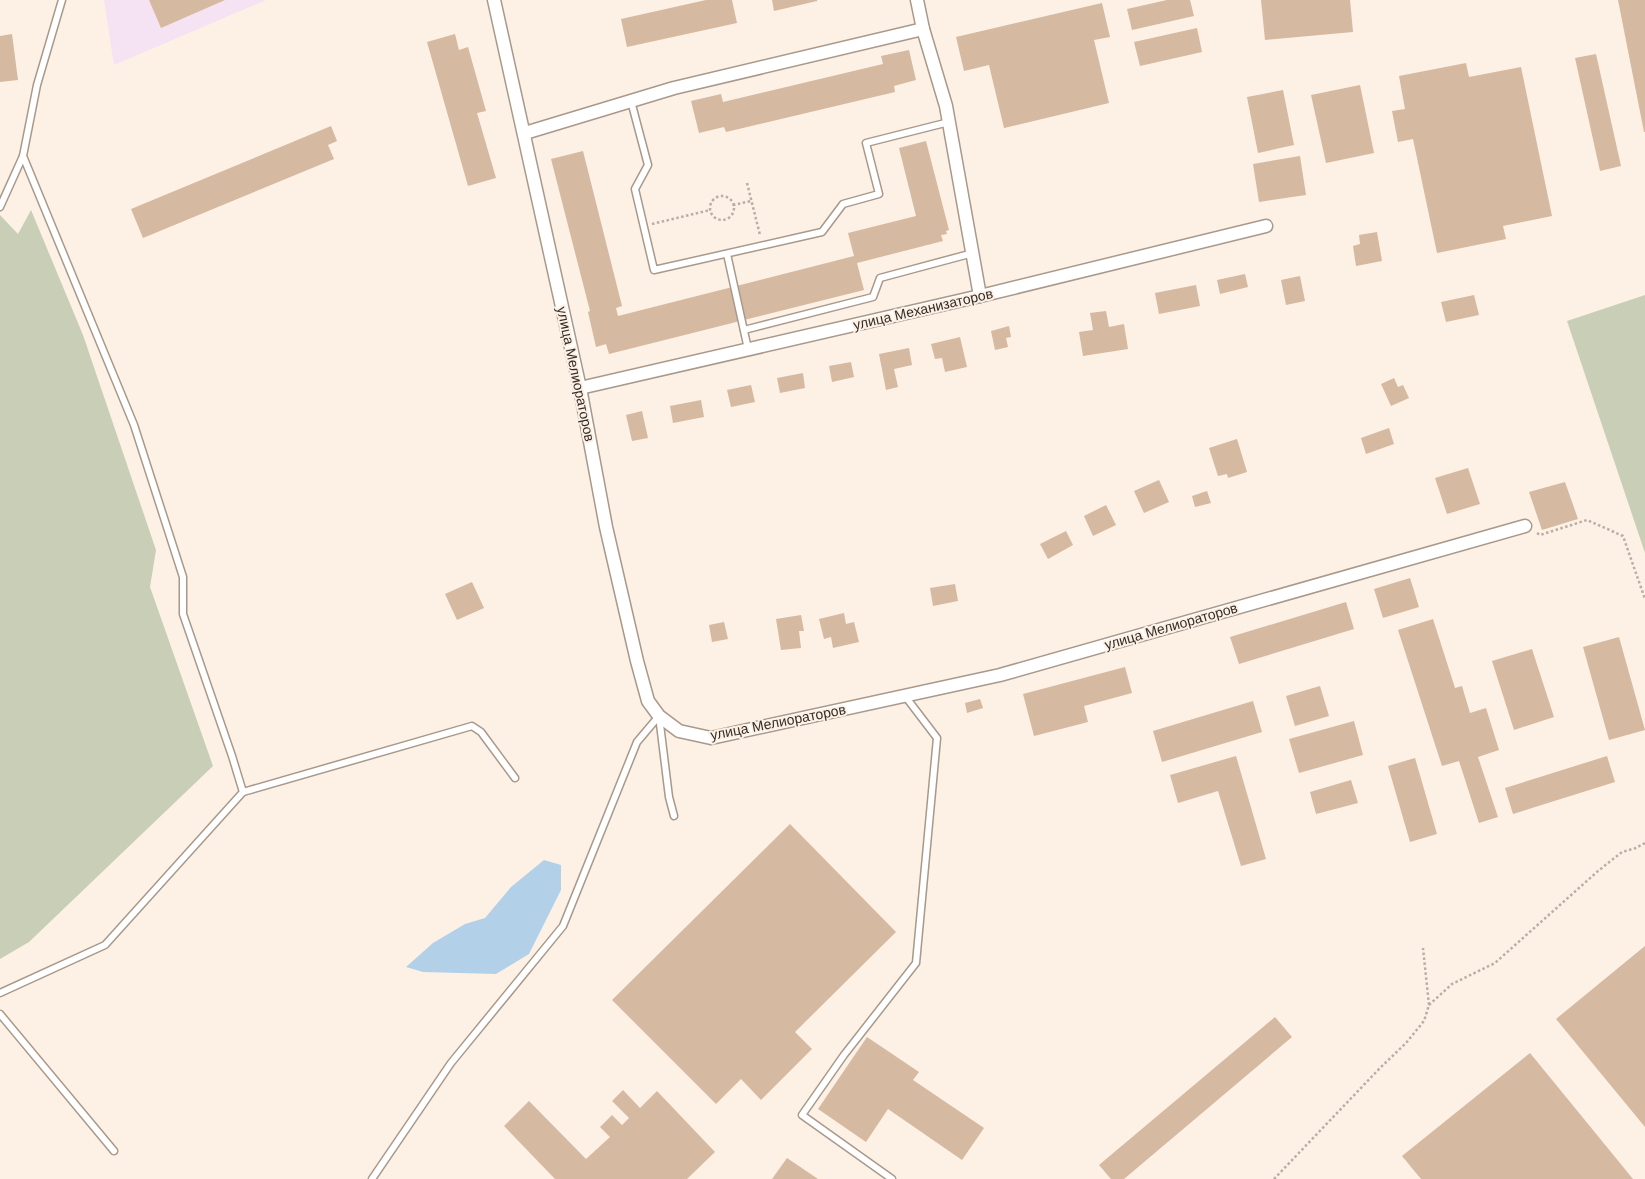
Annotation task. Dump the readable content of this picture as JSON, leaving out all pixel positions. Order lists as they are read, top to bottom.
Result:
{
  "streets": {
    "street": ["улица Механизаторов", "улица Мелиораторов"]
  },
  "crossings": [
    ["улица Механизаторов", "улица Мелиораторов"]
  ]
}
